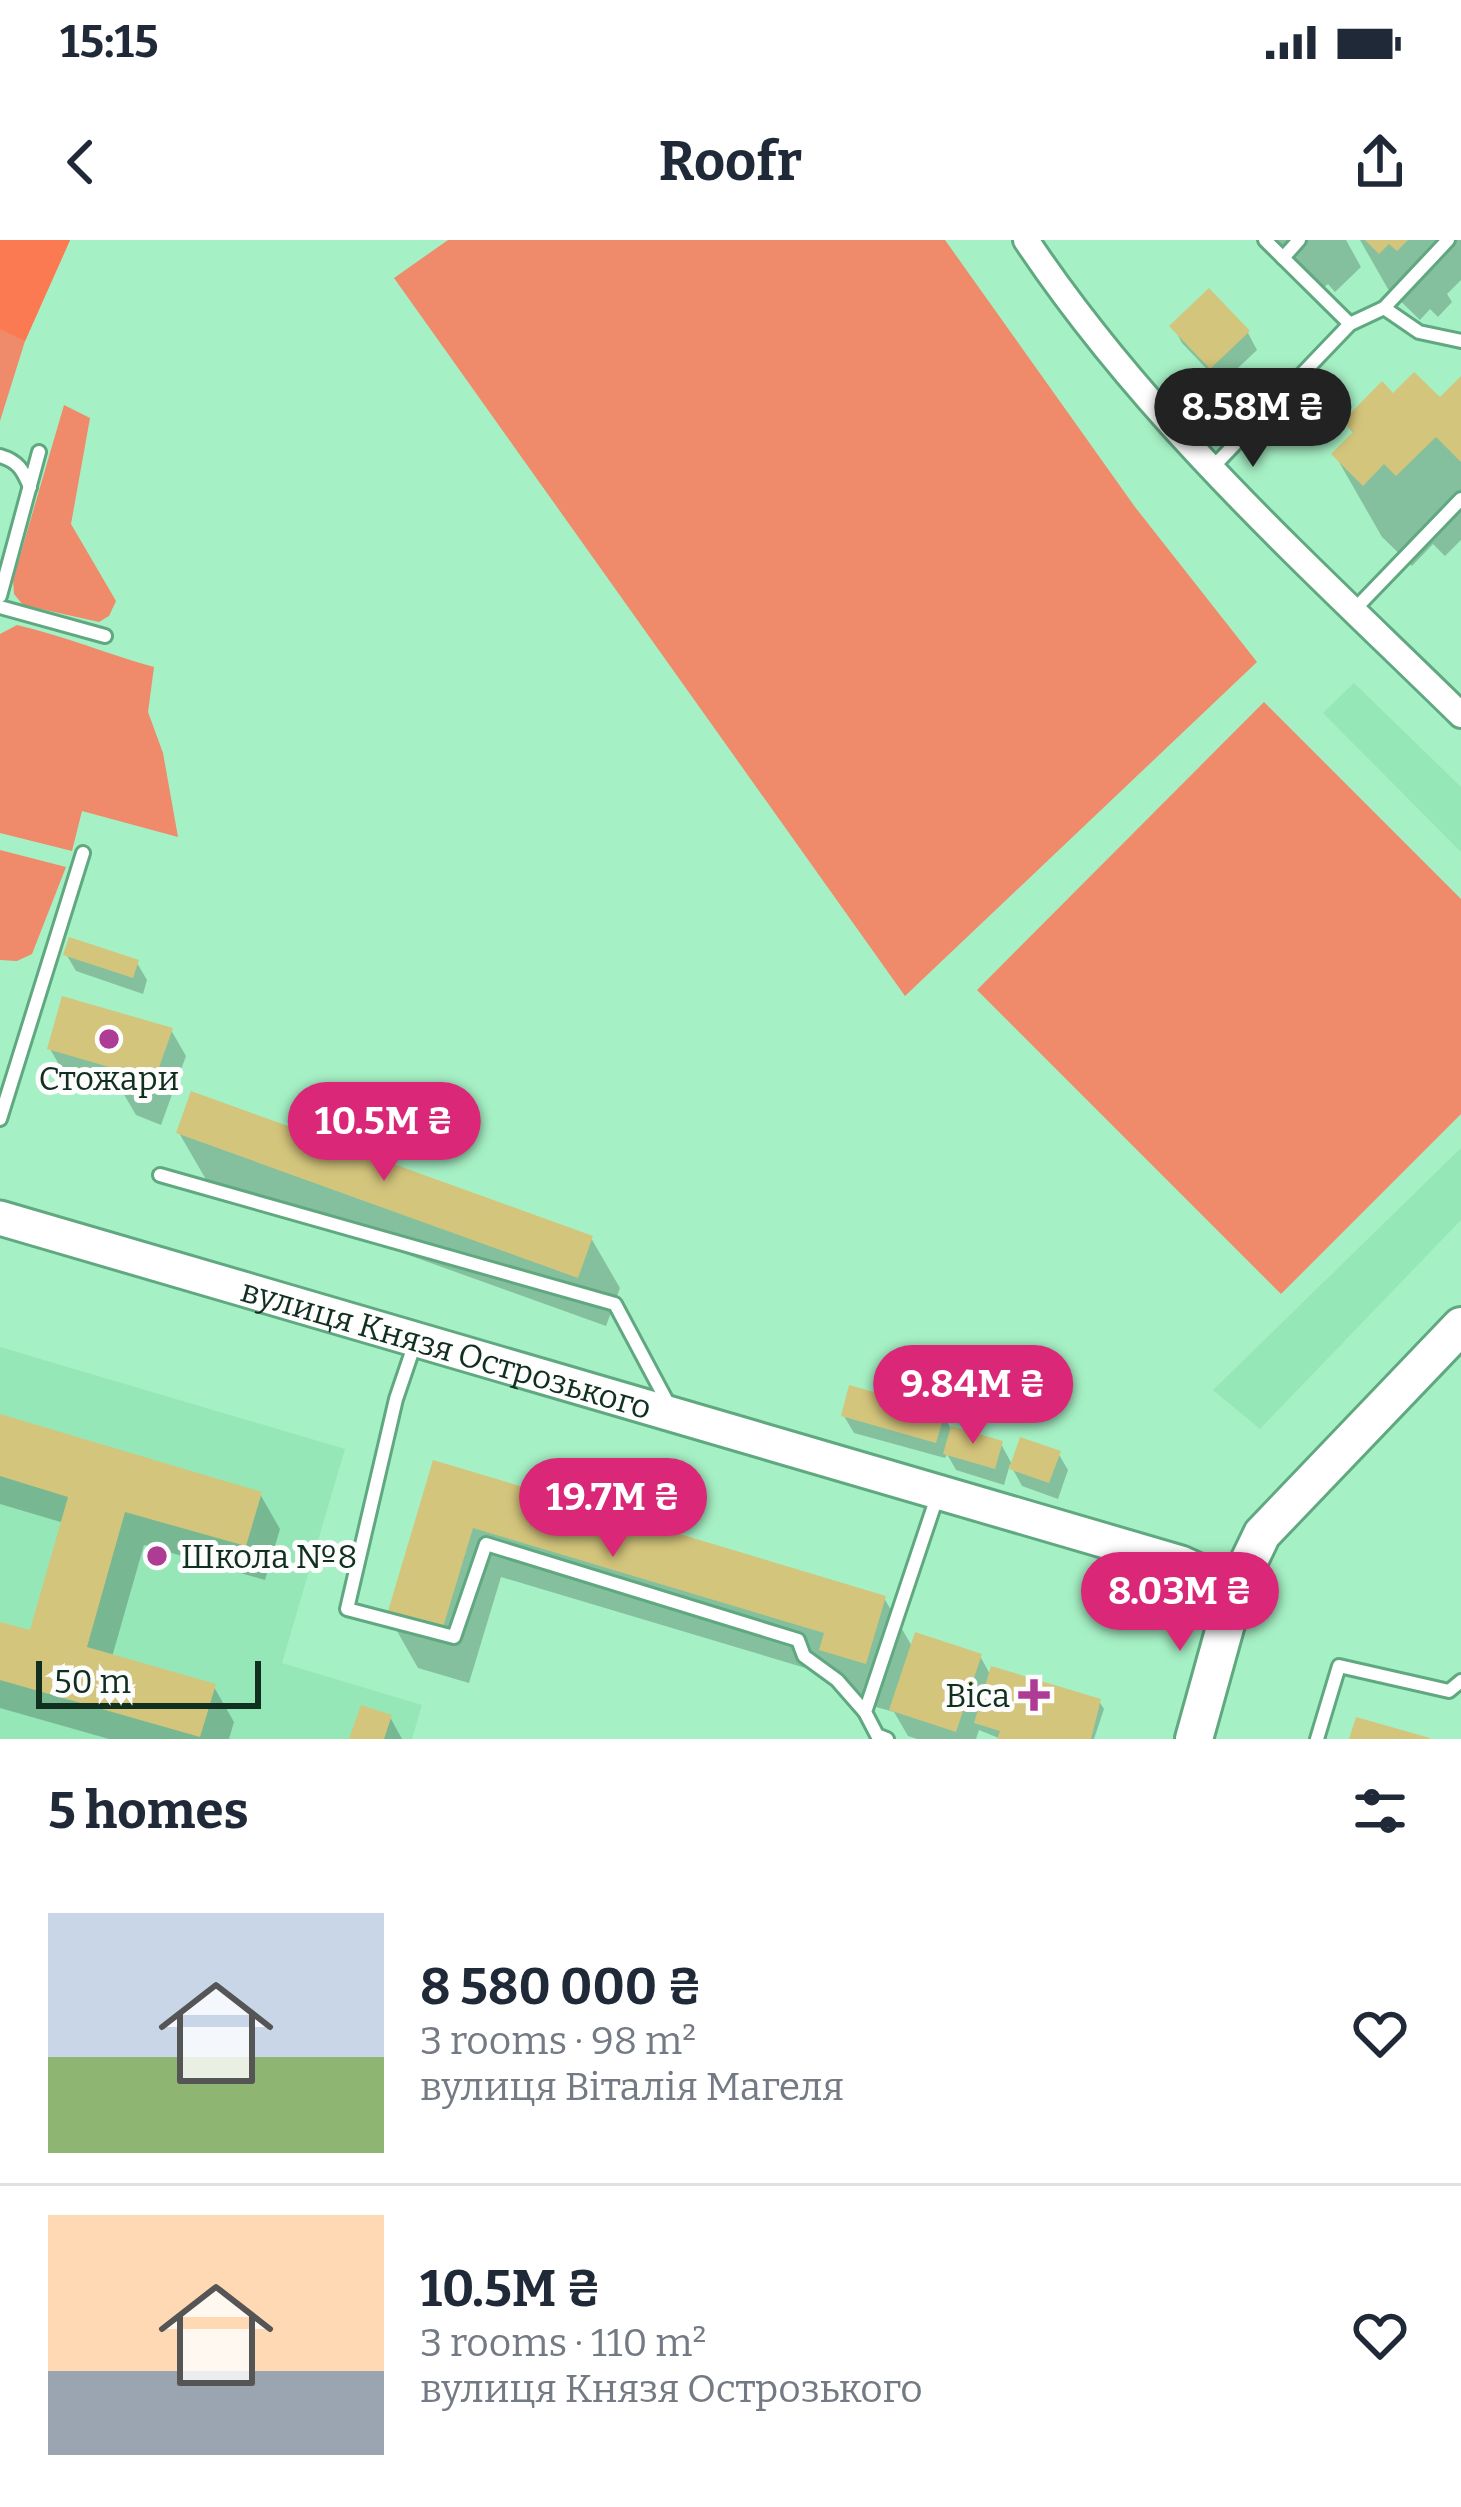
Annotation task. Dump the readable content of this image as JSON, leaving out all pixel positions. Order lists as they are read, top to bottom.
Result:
{
  "streets": {
    "street": ["вулиця Князя Острозького"]
  },
  "places": {
    "other": ["Стожари", "Школа №8"],
    "health": ["Віса"]
  },
  "scale_bar": "50 m",
  "page": {
    "status": "15:15",
    "header": "Roofr",
    "price": [
      "8.58M ₴",
      "10.5M ₴",
      "9.84M ₴",
      "19.7M ₴",
      "8.03M ₴"
    ],
    "scale": "50 m",
    "heading": "5 homes",
    "list": [
      {
        "name": "8 580 000 ₴",
        "note": "3 rooms · 98 m² · вулиця Віталія Магеля"
      },
      {
        "name": "10.5M ₴",
        "note": "3 rooms · 110 m² · вулиця Князя Острозького"
      }
    ]
  }
}
